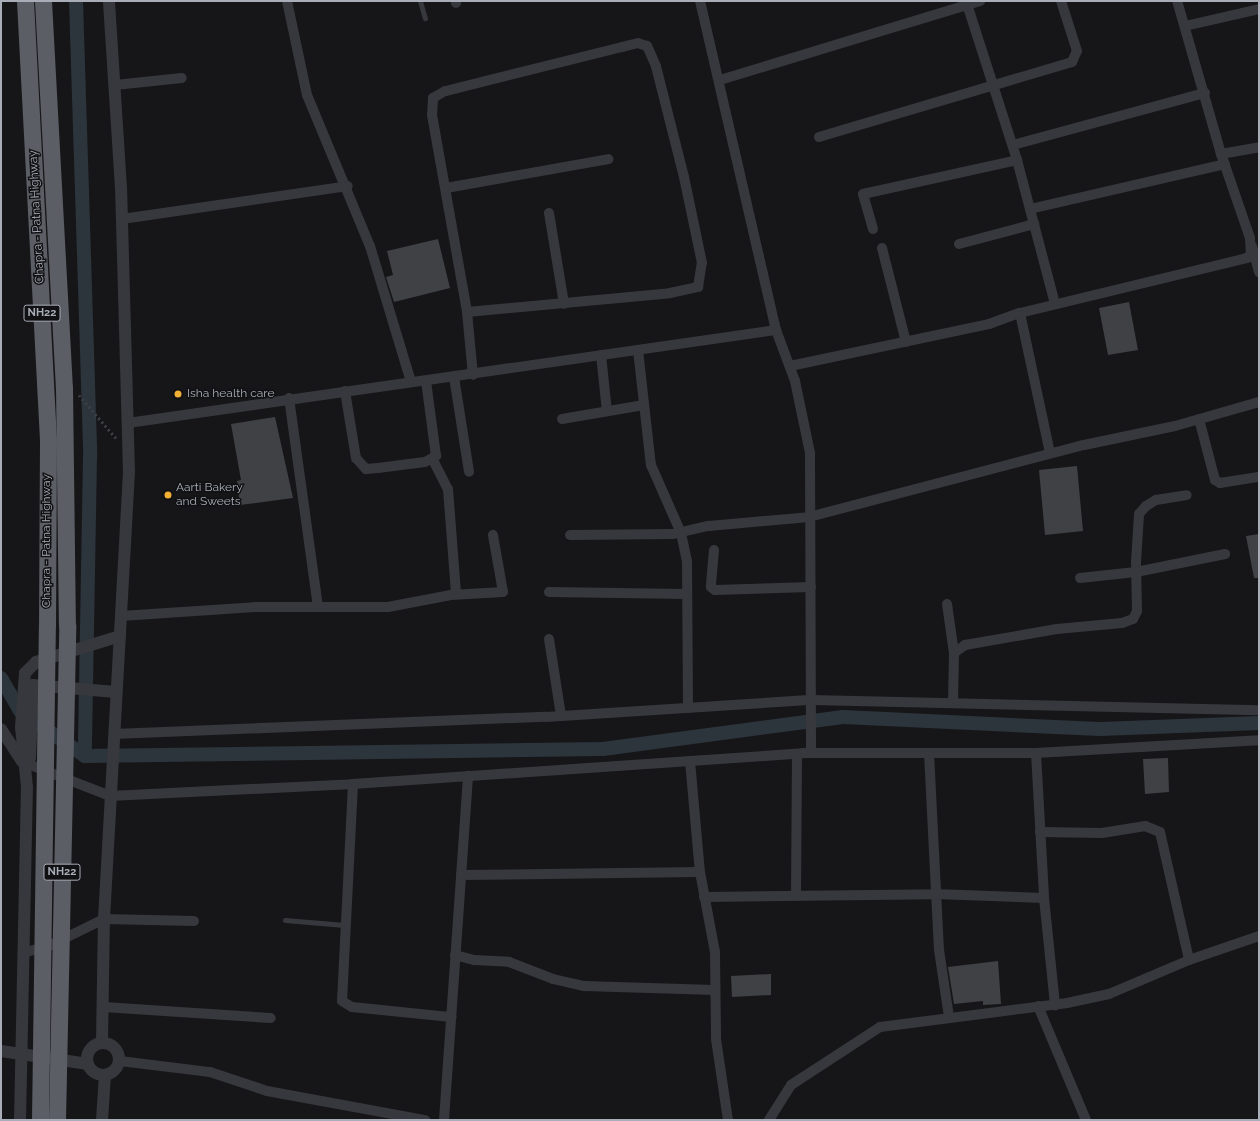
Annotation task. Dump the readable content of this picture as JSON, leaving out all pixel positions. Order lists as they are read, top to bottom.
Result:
{
  "streets": {
    "highway": ["Chapra - Patna Highway", "NH22"]
  },
  "crossings": [
    ["Chapra - Patna Highway", "NH22"]
  ],
  "places": ["Isha health care", "Aarti Bakery and Sweets"]
}
